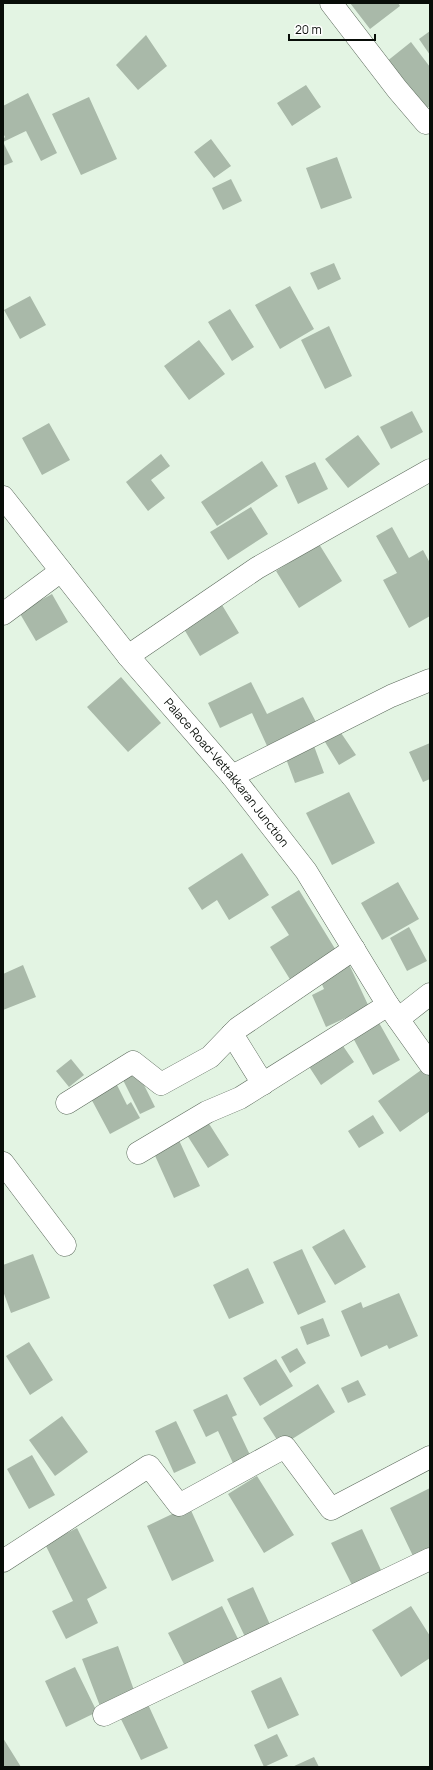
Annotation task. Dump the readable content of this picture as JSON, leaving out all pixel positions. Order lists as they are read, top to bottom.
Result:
{
  "streets": {
    "street": ["Palace Road-Vettakkaran Junction"]
  },
  "scale_bar": "20 m"
}
